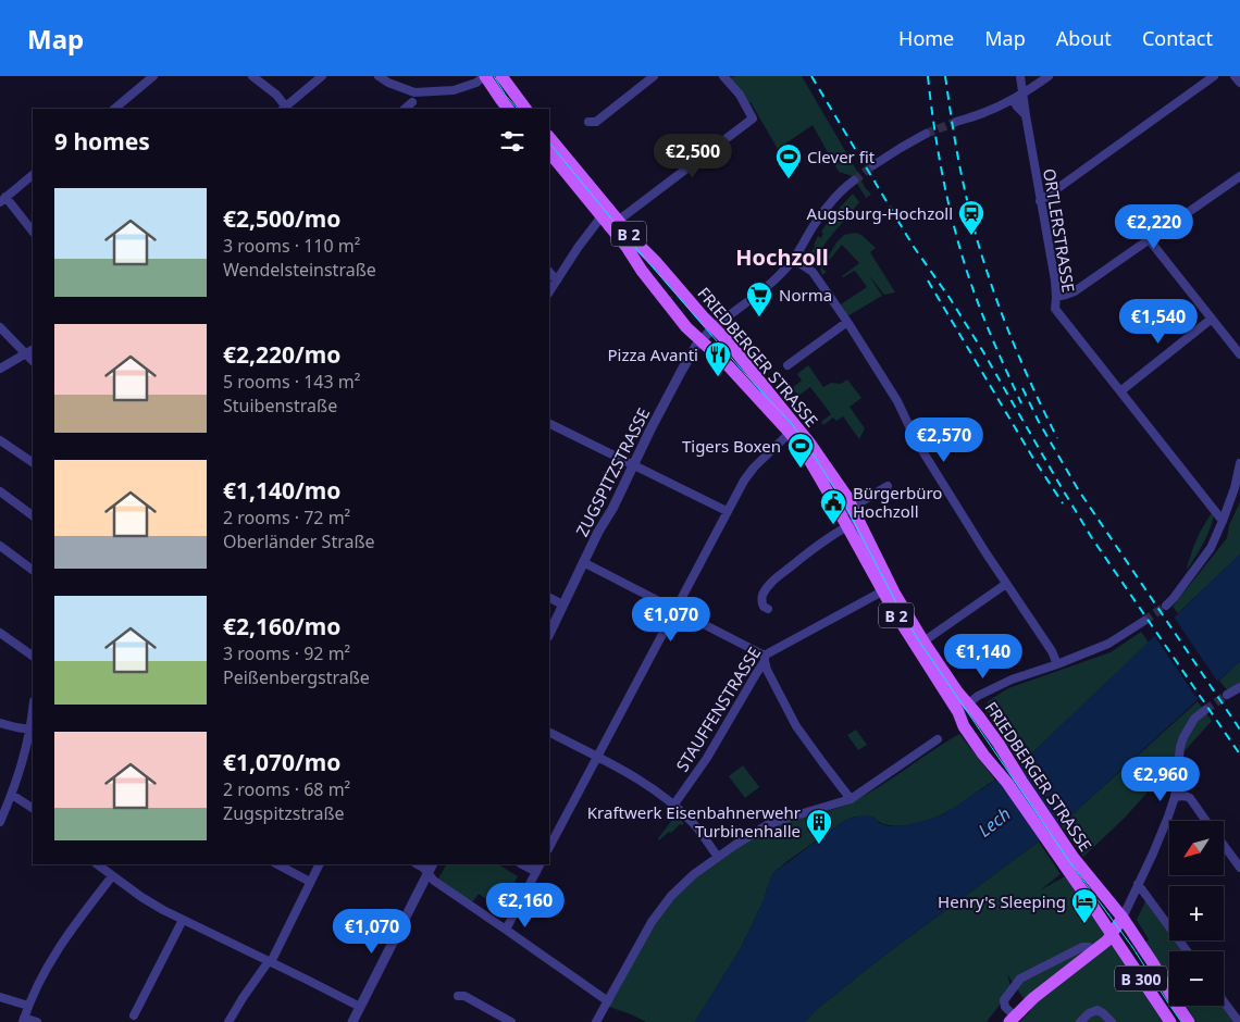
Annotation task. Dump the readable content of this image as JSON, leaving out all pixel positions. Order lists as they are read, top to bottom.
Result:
{
  "streets": {
    "main road": ["B 2", "FRIEDBERGER STRASSE", "B 300"],
    "street": ["ORTLERSTRASSE", "ZUGSPITZSTRASSE", "STAUFFENSTRASSE"]
  },
  "crossings": [
    ["FRIEDBERGER STRASSE", "ZUGSPITZSTRASSE"],
    ["FRIEDBERGER STRASSE", "STAUFFENSTRASSE"]
  ],
  "districts": ["Hochzoll"],
  "water": ["Lech"],
  "places": {
    "sports": ["Clever fit", "Tigers Boxen"],
    "station": ["Augsburg-Hochzoll"],
    "supermarket": ["Norma"],
    "restaurant": ["Pizza Avanti"],
    "public building": ["Bürgerbüro Hochzoll"],
    "building": ["Kraftwerk Eisenbahnerwehr Turbinenhalle"],
    "hotel": ["Henry's Sleeping"]
  },
  "north": "bottom left",
  "page": {
    "header": "Map",
    "nav": [
      "Home",
      "Map",
      "About",
      "Contact"
    ],
    "heading": "9 homes",
    "price": [
      "€2,500",
      "€2,220",
      "€1,540",
      "€2,570",
      "€1,070",
      "€1,140",
      "€2,960",
      "€2,160",
      "€1,070"
    ],
    "list": [
      {
        "name": "€2,500/mo",
        "note": "3 rooms · 110 m² · Wendelsteinstraße"
      },
      {
        "name": "€2,220/mo",
        "note": "5 rooms · 143 m² · Stuibenstraße"
      },
      {
        "name": "€1,140/mo",
        "note": "2 rooms · 72 m² · Oberländer Straße"
      },
      {
        "name": "€2,160/mo",
        "note": "3 rooms · 92 m² · Peißenbergstraße"
      },
      {
        "name": "€1,070/mo",
        "note": "2 rooms · 68 m² · Zugspitzstraße"
      }
    ],
    "map_buttons": ["+", "−"]
  }
}
